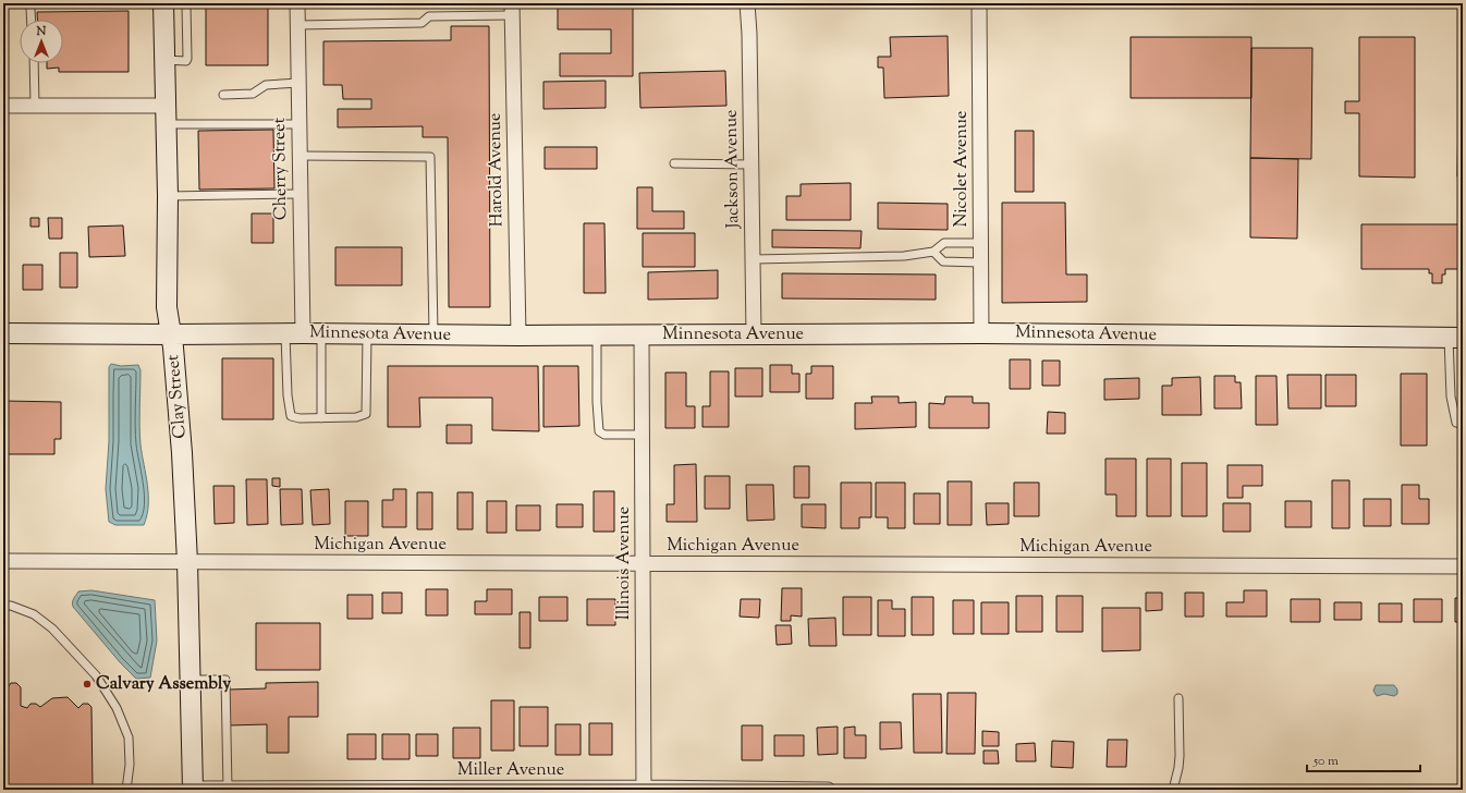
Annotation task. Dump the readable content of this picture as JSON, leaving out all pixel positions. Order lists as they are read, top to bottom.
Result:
{
  "streets": {
    "street": [
      "Cherry Street",
      "Jackson Avenue",
      "Nicolet Avenue",
      "Harold Avenue",
      "Minnesota Avenue",
      "Clay Street",
      "Michigan Avenue",
      "Illinois Avenue",
      "Miller Avenue"
    ]
  },
  "crossings": [
    ["Cherry Street", "Minnesota Avenue"],
    ["Jackson Avenue", "Minnesota Avenue"],
    ["Nicolet Avenue", "Minnesota Avenue"],
    ["Harold Avenue", "Minnesota Avenue"],
    ["Minnesota Avenue", "Clay Street"],
    ["Minnesota Avenue", "Illinois Avenue"],
    ["Clay Street", "Michigan Avenue"],
    ["Clay Street", "Miller Avenue"],
    ["Michigan Avenue", "Illinois Avenue"],
    ["Illinois Avenue", "Miller Avenue"]
  ],
  "places": ["Calvary Assembly"],
  "scale_bar": "50 m",
  "north": "top"
}
